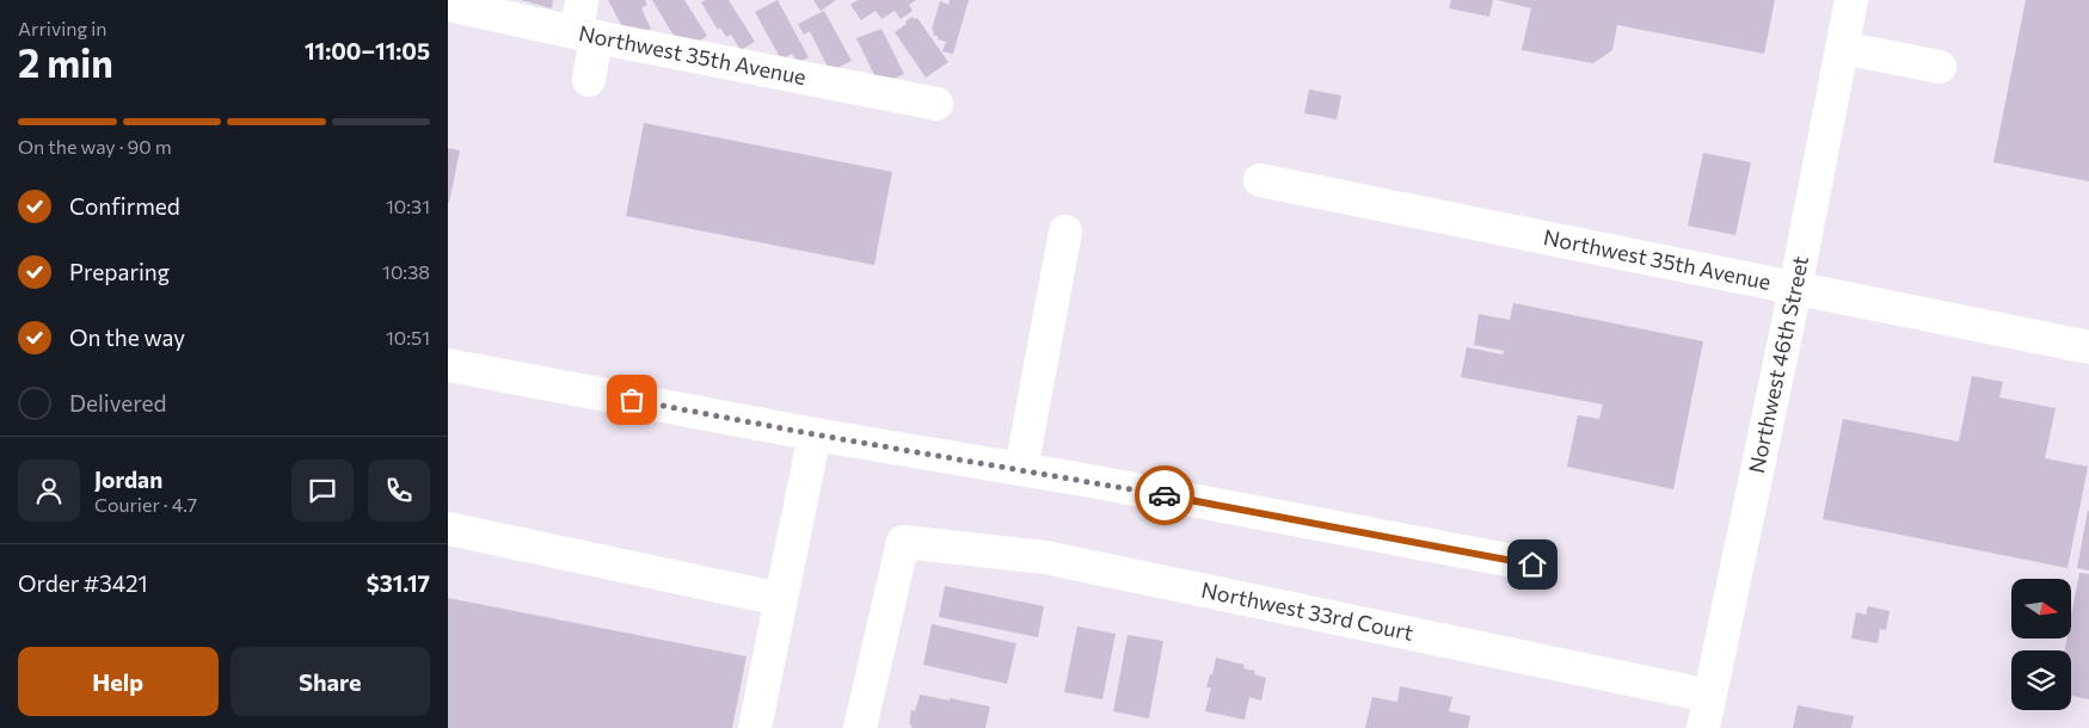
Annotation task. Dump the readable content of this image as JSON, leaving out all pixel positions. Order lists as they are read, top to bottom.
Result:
{
  "streets": {
    "street": ["Northwest 35th Avenue", "Northwest 46th Street", "Northwest 33rd Court"]
  },
  "crossings": [
    ["Northwest 35th Avenue", "Northwest 46th Street"],
    ["Northwest 46th Street", "Northwest 33rd Court"]
  ],
  "north": "right",
  "page": {
    "heading": ["2 min", "Arriving in", "11:00–11:05"],
    "panel": [
      "Jordan",
      "Courier · 4.7",
      "Order #3421",
      "$31.17"
    ],
    "bar": "On the way · 90 m",
    "list": [
      ["Confirmed", "10:31"],
      ["Preparing", "10:38"],
      ["On the way", "10:51"],
      "Delivered"
    ],
    "buttons": ["Help", "Share"]
  }
}
